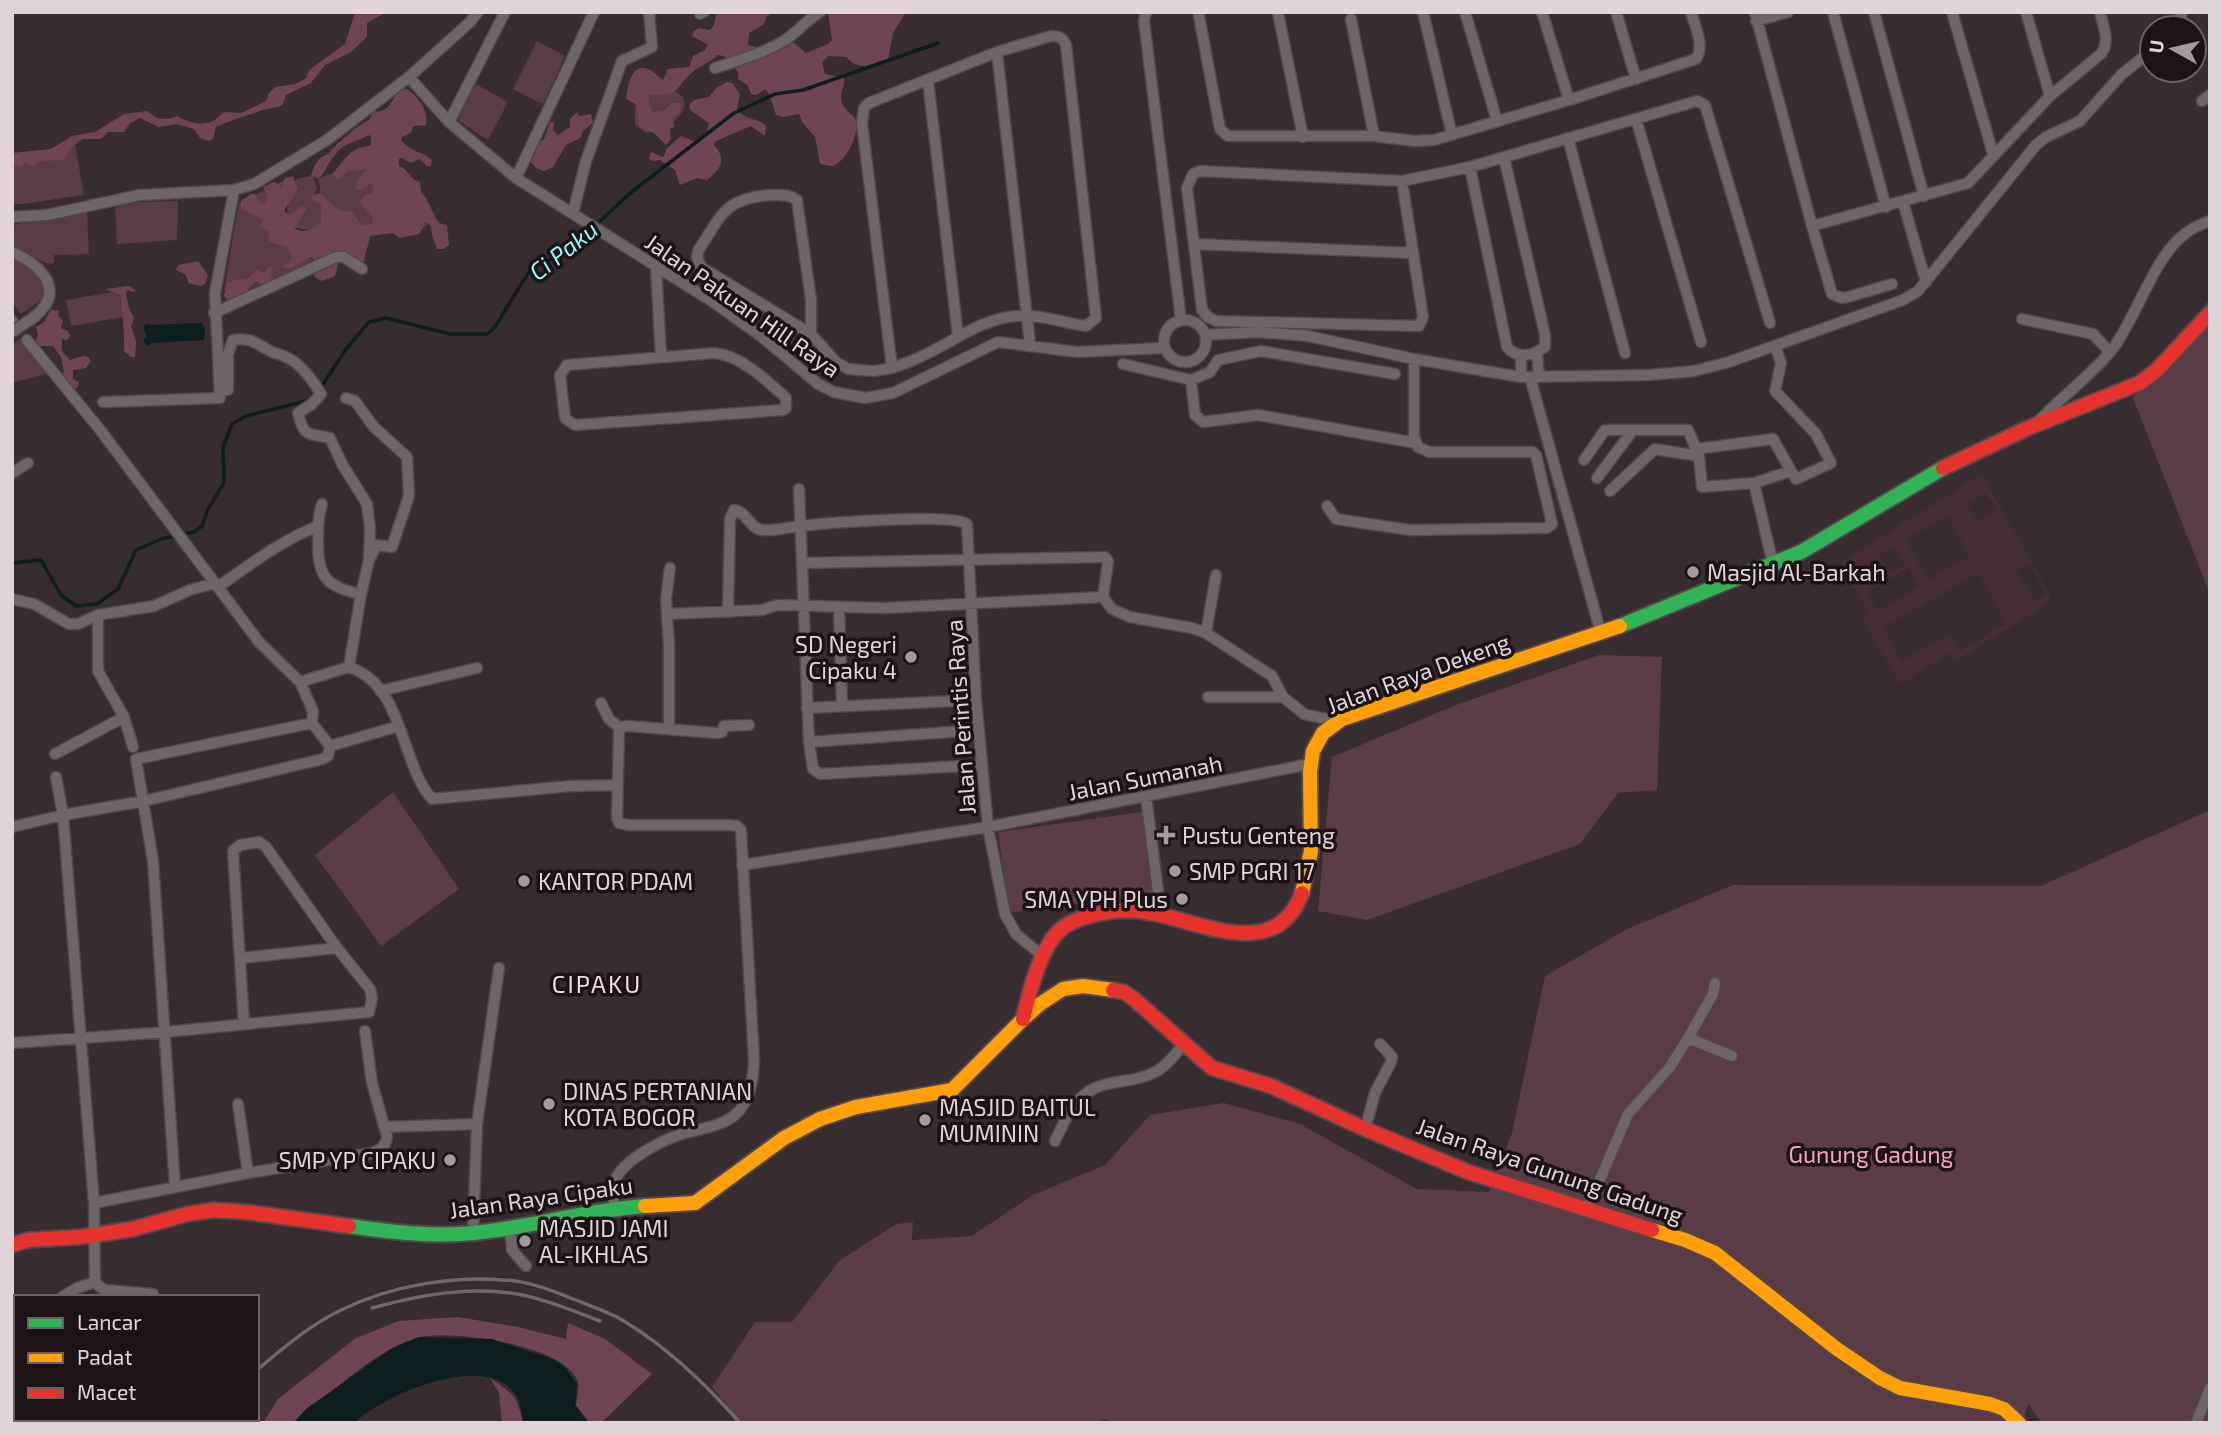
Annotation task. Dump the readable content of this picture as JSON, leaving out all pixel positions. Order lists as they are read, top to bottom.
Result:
{
  "streets": {
    "street": [
      "Jalan Pakuan Hill Raya",
      "Jalan Raya Dekeng",
      "Jalan Perintis Raya",
      "Jalan Sumanah",
      "Jalan Raya Gunung Gadung",
      "Jalan Raya Cipaku"
    ]
  },
  "crossings": [
    ["Jalan Raya Dekeng", "Jalan Perintis Raya"],
    ["Jalan Raya Dekeng", "Jalan Sumanah"],
    ["Jalan Raya Dekeng", "Jalan Raya Gunung Gadung"],
    ["Jalan Raya Dekeng", "Jalan Raya Cipaku"],
    ["Jalan Perintis Raya", "Jalan Sumanah"],
    ["Jalan Raya Gunung Gadung", "Jalan Raya Cipaku"]
  ],
  "districts": ["CIPAKU"],
  "water": ["Ci Paku"],
  "parks": ["Gunung Gadung"],
  "places": {
    "other": [
      "Masjid Al-Barkah",
      "SD Negeri Cipaku 4",
      "SMP PGRI 17",
      "KANTOR PDAM",
      "SMA YPH Plus",
      "DINAS PERTANIAN KOTA BOGOR",
      "MASJID BAITUL MUMININ",
      "SMP YP CIPAKU",
      "MASJID JAMI AL-IKHLAS"
    ],
    "health": ["Pustu Genteng"]
  },
  "legend": ["Lancar", "Padat", "Macet"],
  "north": "left"
}
